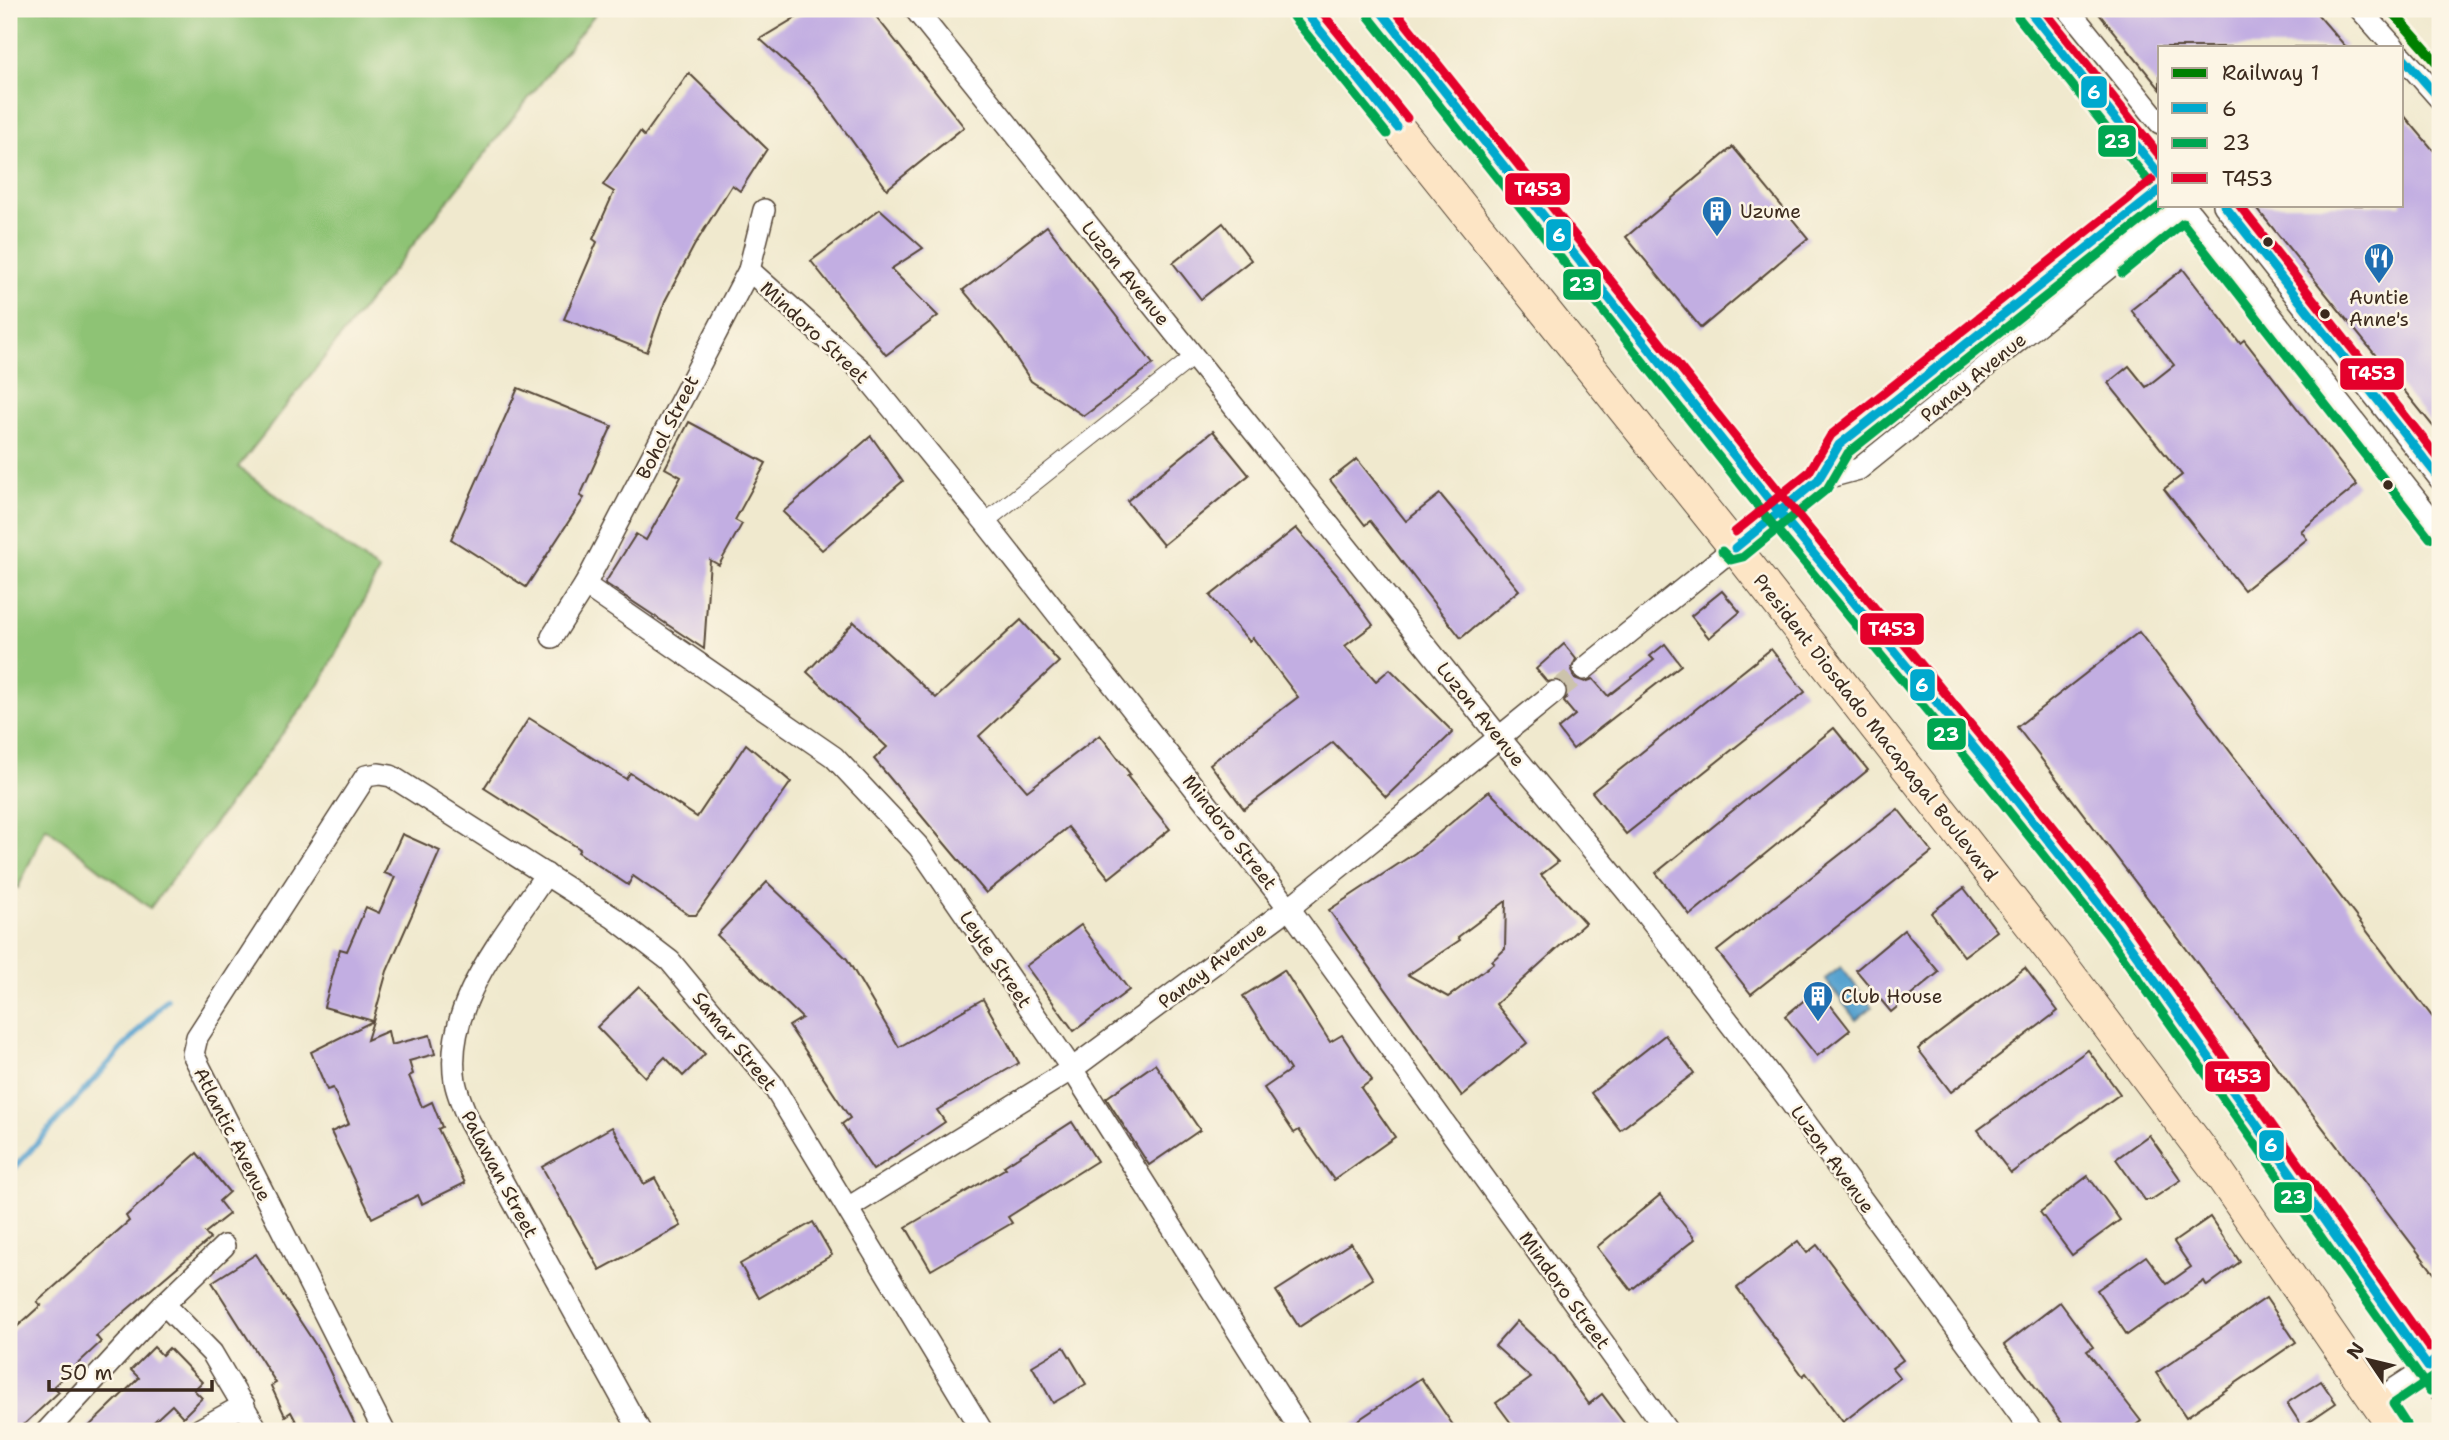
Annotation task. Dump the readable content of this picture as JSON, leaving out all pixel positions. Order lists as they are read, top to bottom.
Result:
{
  "streets": {
    "main road": ["President Diosdado Macapagal Boulevard"],
    "street": [
      "Luzon Avenue",
      "Mindoro Street",
      "Panay Avenue",
      "Bohol Street",
      "Leyte Street",
      "Samar Street",
      "Atlantic Avenue",
      "Palawan Street"
    ]
  },
  "crossings": [
    ["Luzon Avenue", "Panay Avenue"],
    ["Mindoro Street", "Panay Avenue"],
    ["Mindoro Street", "Bohol Street"],
    ["Panay Avenue", "President Diosdado Macapagal Boulevard"],
    ["Panay Avenue", "Leyte Street"],
    ["Panay Avenue", "Samar Street"],
    ["Bohol Street", "Leyte Street"],
    ["Samar Street", "Atlantic Avenue"],
    ["Samar Street", "Palawan Street"]
  ],
  "places": {
    "building": ["Uzume", "Club House"],
    "restaurant": ["Auntie Anne's"]
  },
  "lines": [
    "rail line 1",
    "transit line 6",
    "transit line T453",
    "transit line 23"
  ],
  "legend": [
    "Railway 1",
    "6",
    "23",
    "T453"
  ],
  "scale_bar": "50 m",
  "north": "top left"
}
